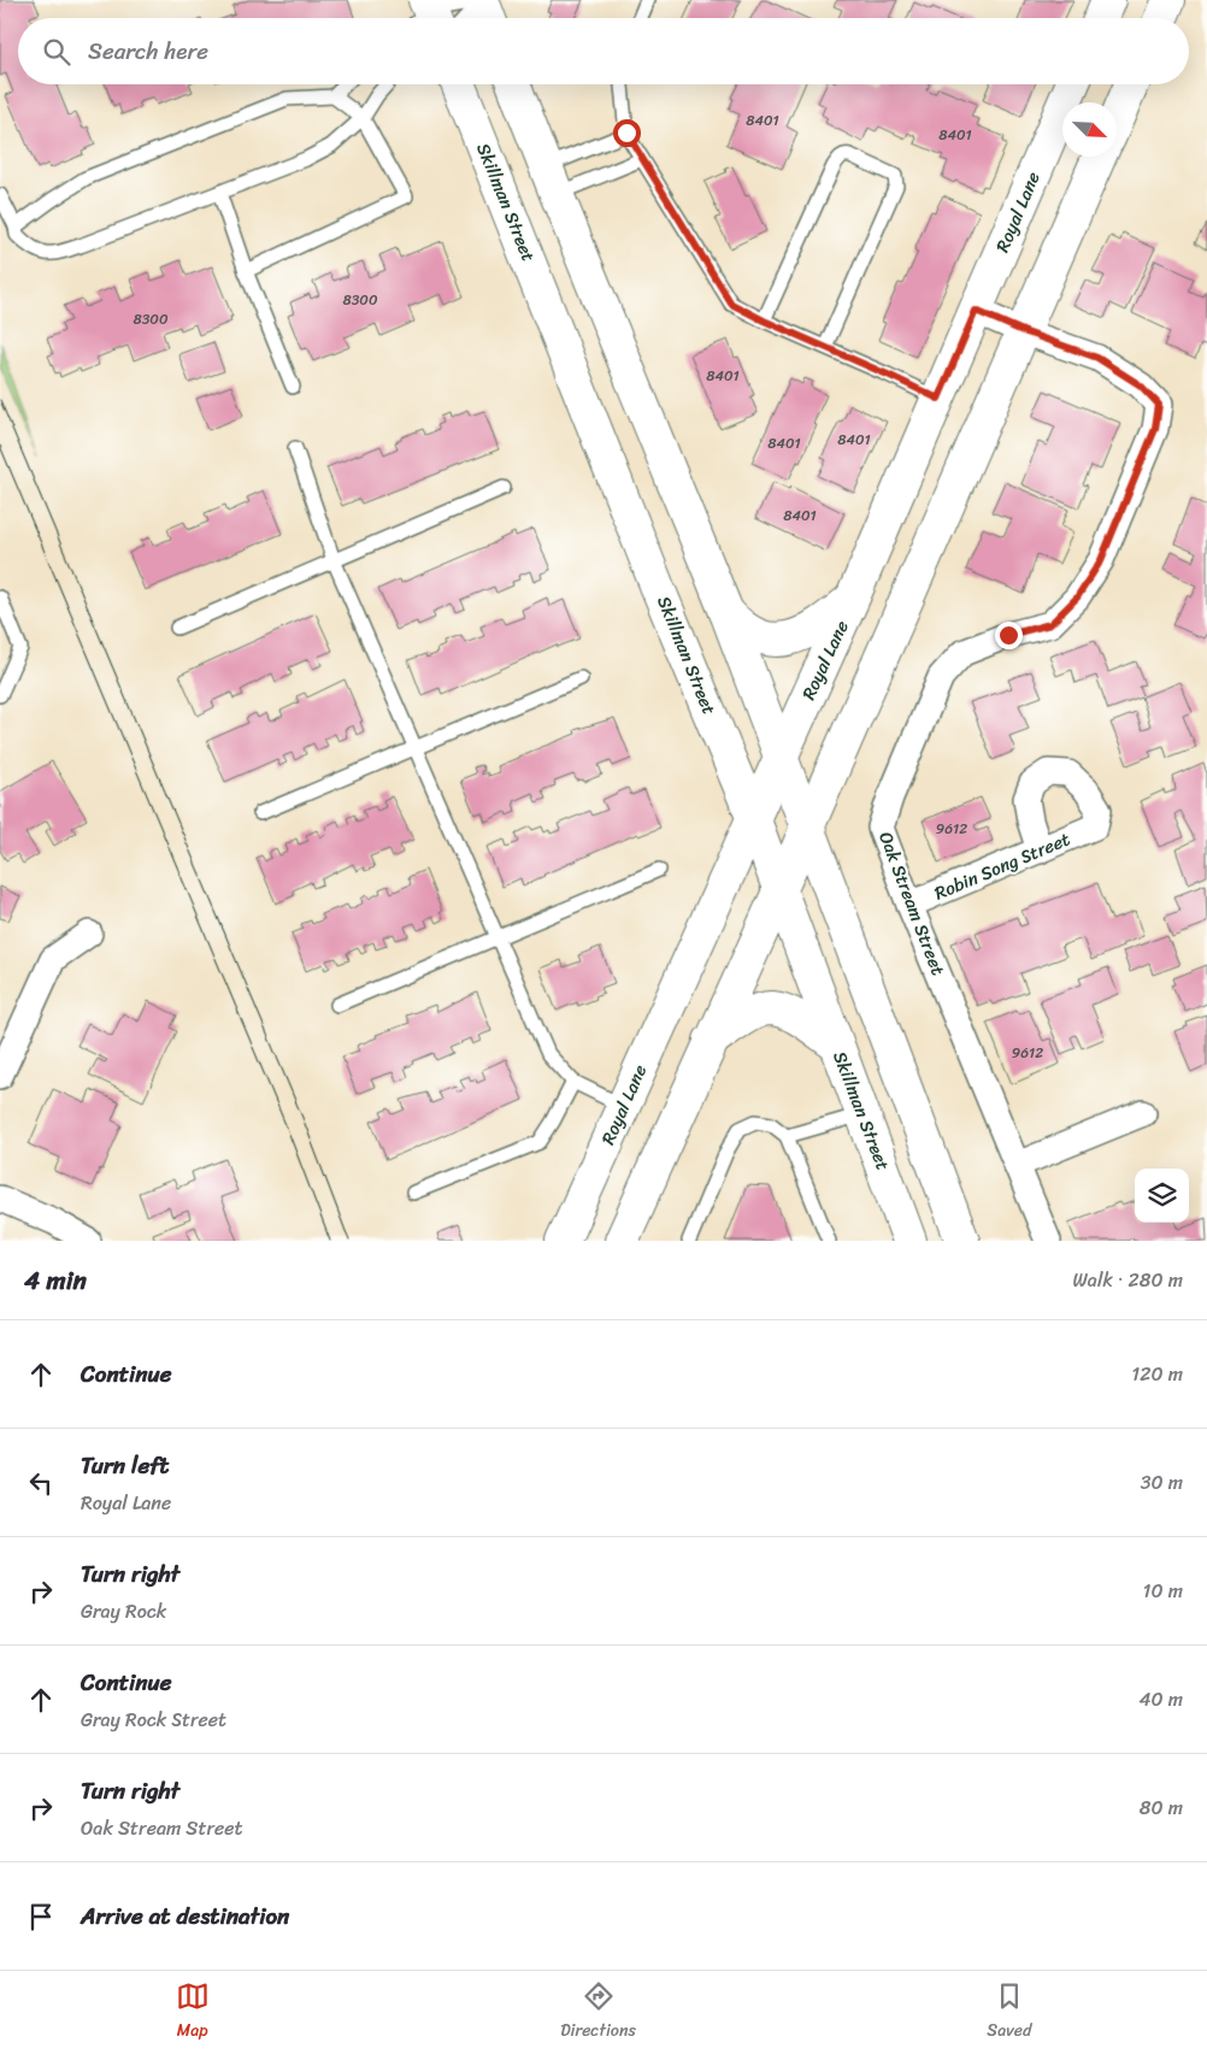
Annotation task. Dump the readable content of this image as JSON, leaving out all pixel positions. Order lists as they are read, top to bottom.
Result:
{
  "streets": {
    "main road": ["Skillman Street", "Royal Lane"],
    "street": ["Robin Song Street", "Oak Stream Street"]
  },
  "crossings": [
    ["Skillman Street", "Royal Lane"],
    ["Robin Song Street", "Oak Stream Street"]
  ],
  "house_numbers": [
    "8401",
    "8401",
    "8300",
    "8300",
    "8401",
    "8401",
    "8401",
    "8401",
    "9612",
    "9612"
  ],
  "north": "bottom right",
  "page": {
    "search": "Search here",
    "heading": ["4 min", "Walk · 280 m"],
    "list": [
      ["Continue", "120 m"],
      ["Turn left", "Royal Lane", "30 m"],
      ["Turn right", "Gray Rock", "10 m"],
      ["Continue", "Gray Rock Street", "40 m"],
      ["Turn right", "Oak Stream Street", "80 m"],
      "Arrive at destination"
    ],
    "nav": ["Map", "Directions", "Saved"]
  }
}
